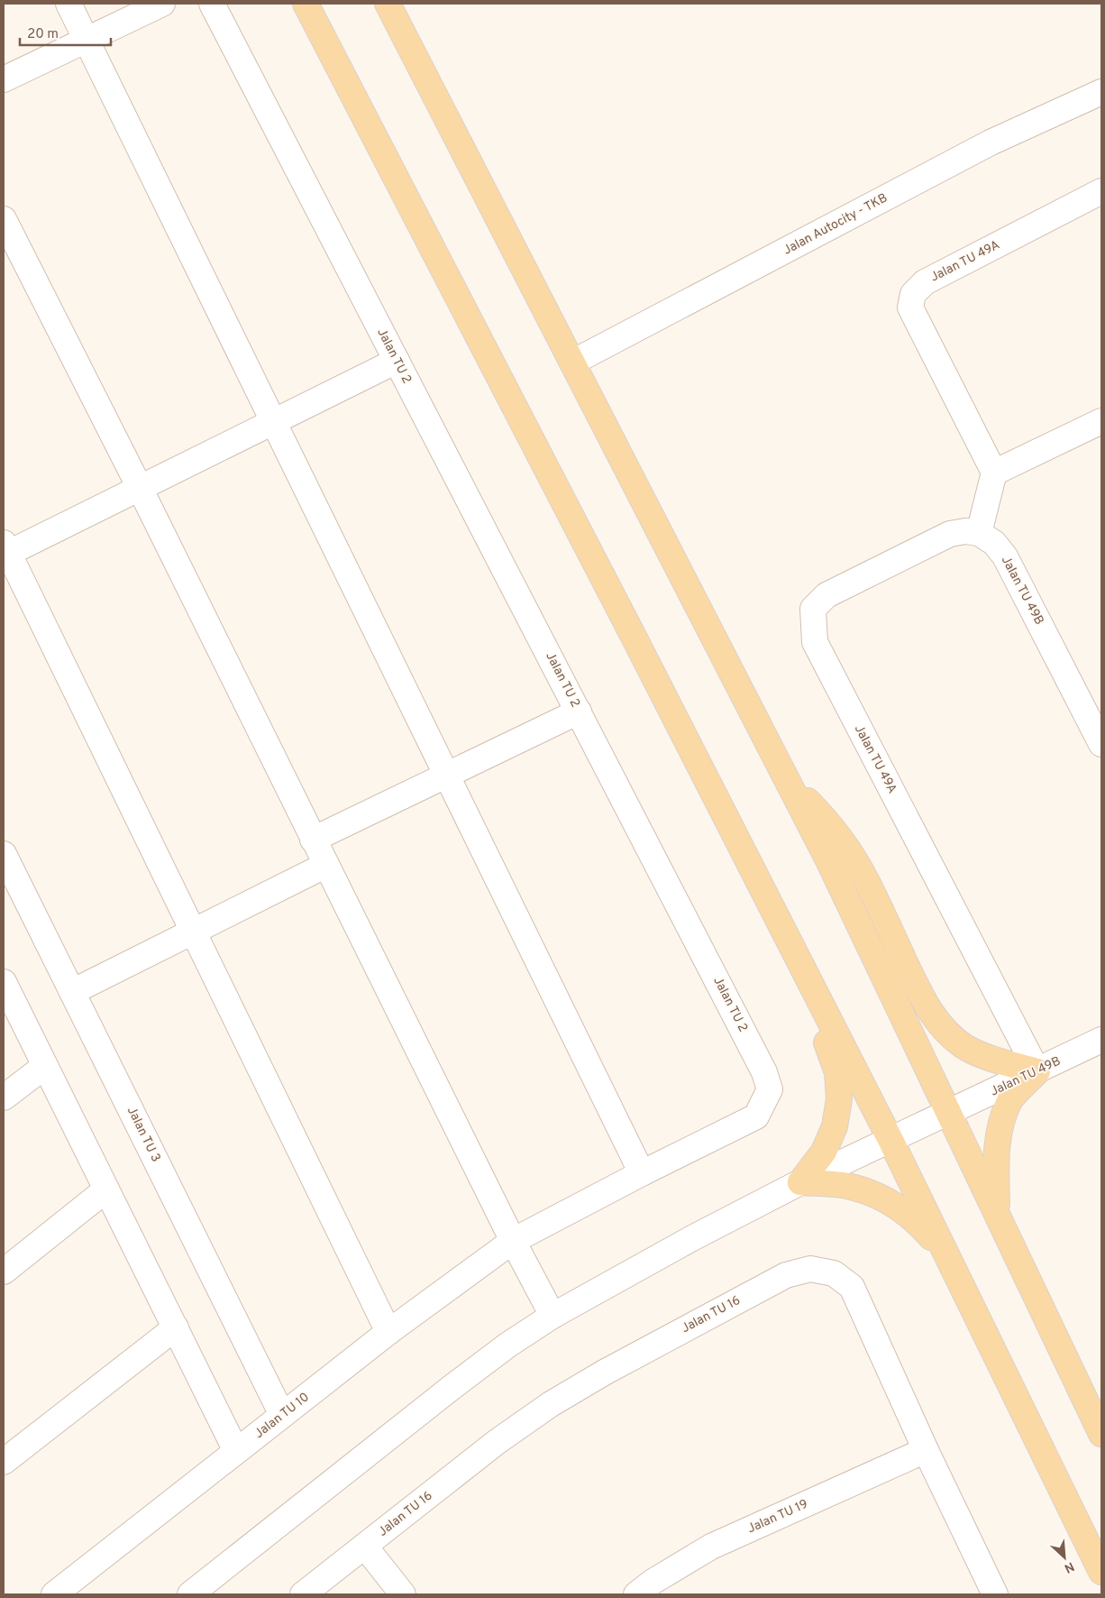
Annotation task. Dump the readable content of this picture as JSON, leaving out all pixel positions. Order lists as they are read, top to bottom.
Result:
{
  "streets": {
    "street": [
      "Jalan Autocity - TKB",
      "Jalan TU 49A",
      "Jalan TU 2",
      "Jalan TU 49B",
      "Jalan TU 3",
      "Jalan TU 16",
      "Jalan TU 10",
      "Jalan TU 19"
    ]
  },
  "crossings": [
    ["Jalan TU 49A", "Jalan TU 49B"],
    ["Jalan TU 2", "Jalan TU 10"],
    ["Jalan TU 3", "Jalan TU 10"],
    ["Jalan TU 16", "Jalan TU 19"]
  ],
  "scale_bar": "20 m",
  "north": "bottom right"
}
